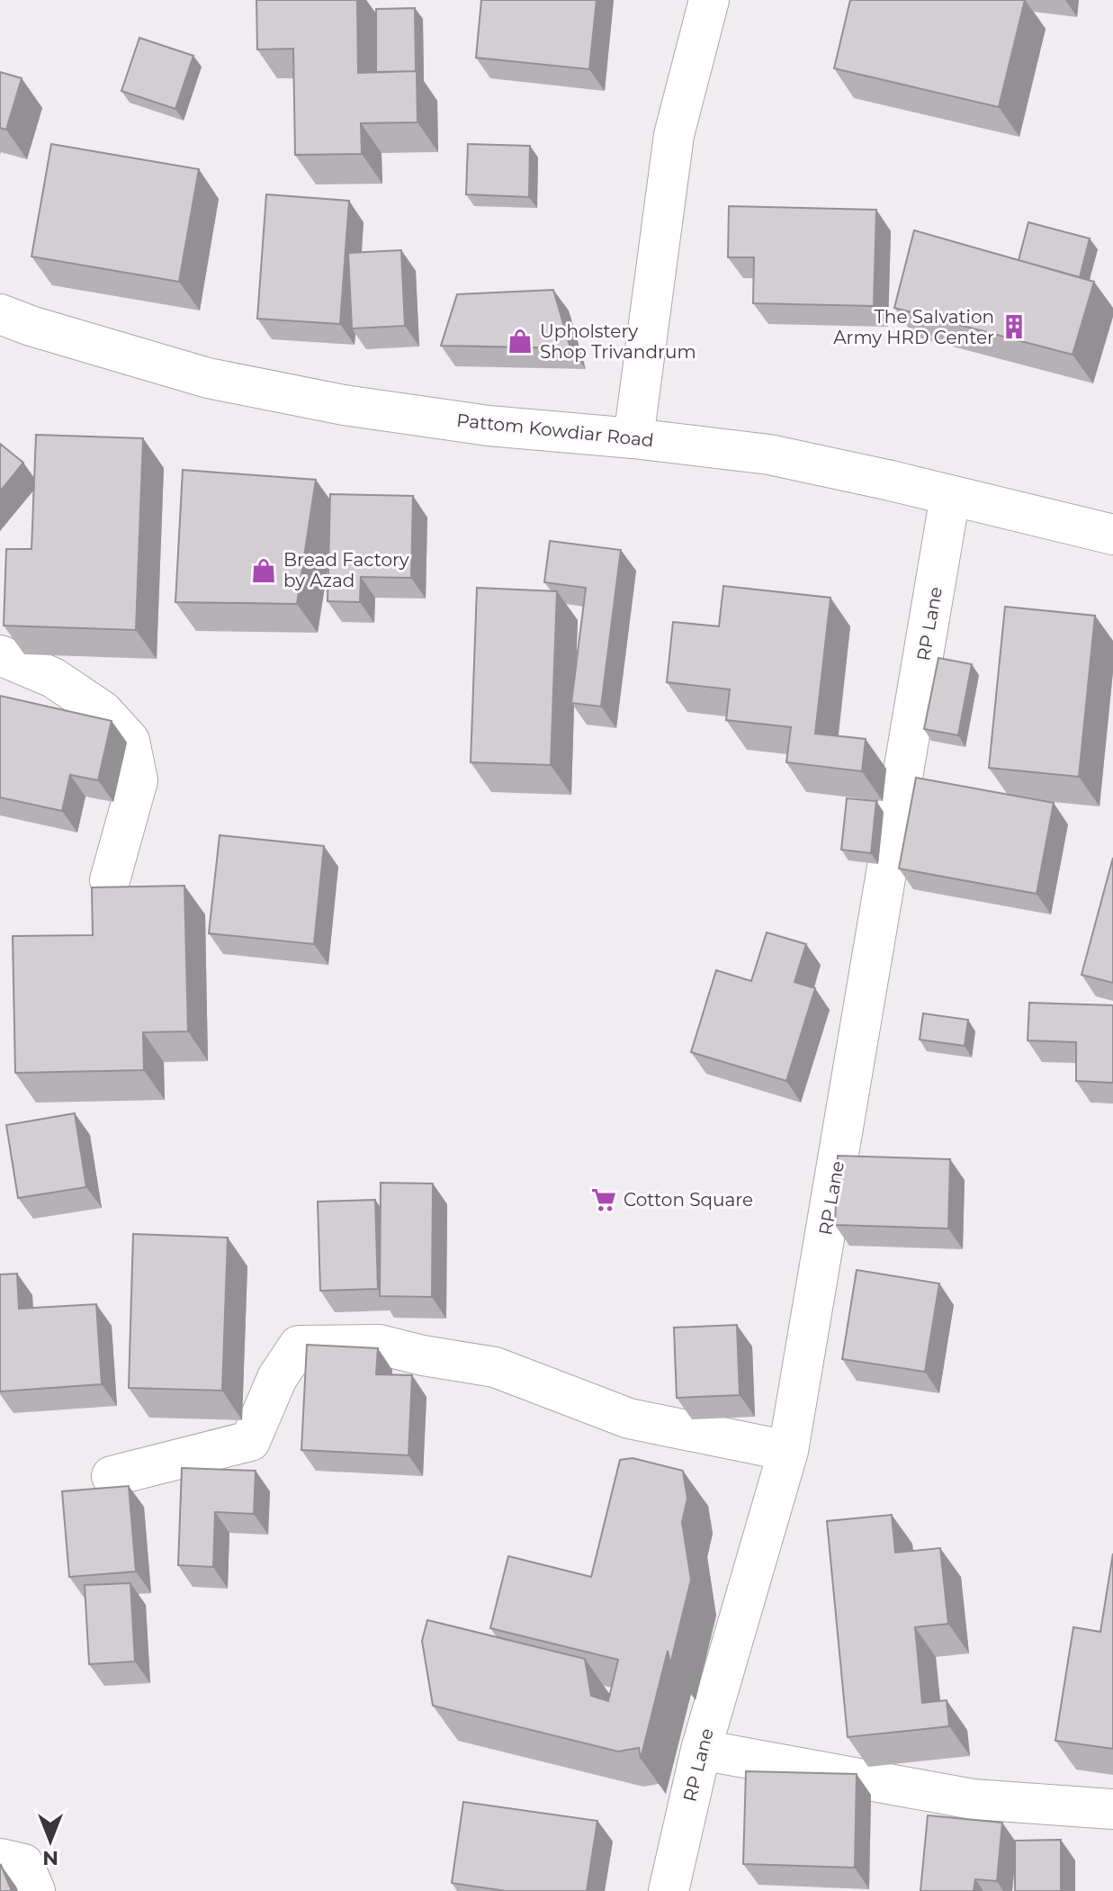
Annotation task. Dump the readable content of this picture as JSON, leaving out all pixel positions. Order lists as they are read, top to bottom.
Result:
{
  "streets": {
    "street": ["Pattom Kowdiar Road", "RP Lane"]
  },
  "crossings": [
    ["Pattom Kowdiar Road", "RP Lane"]
  ],
  "places": {
    "building": ["The Salvation Army HRD Center"],
    "shop": ["Upholstery Shop Trivandrum", "Bread Factory by Azad"],
    "supermarket": ["Cotton Square"]
  },
  "north": "bottom"
}
